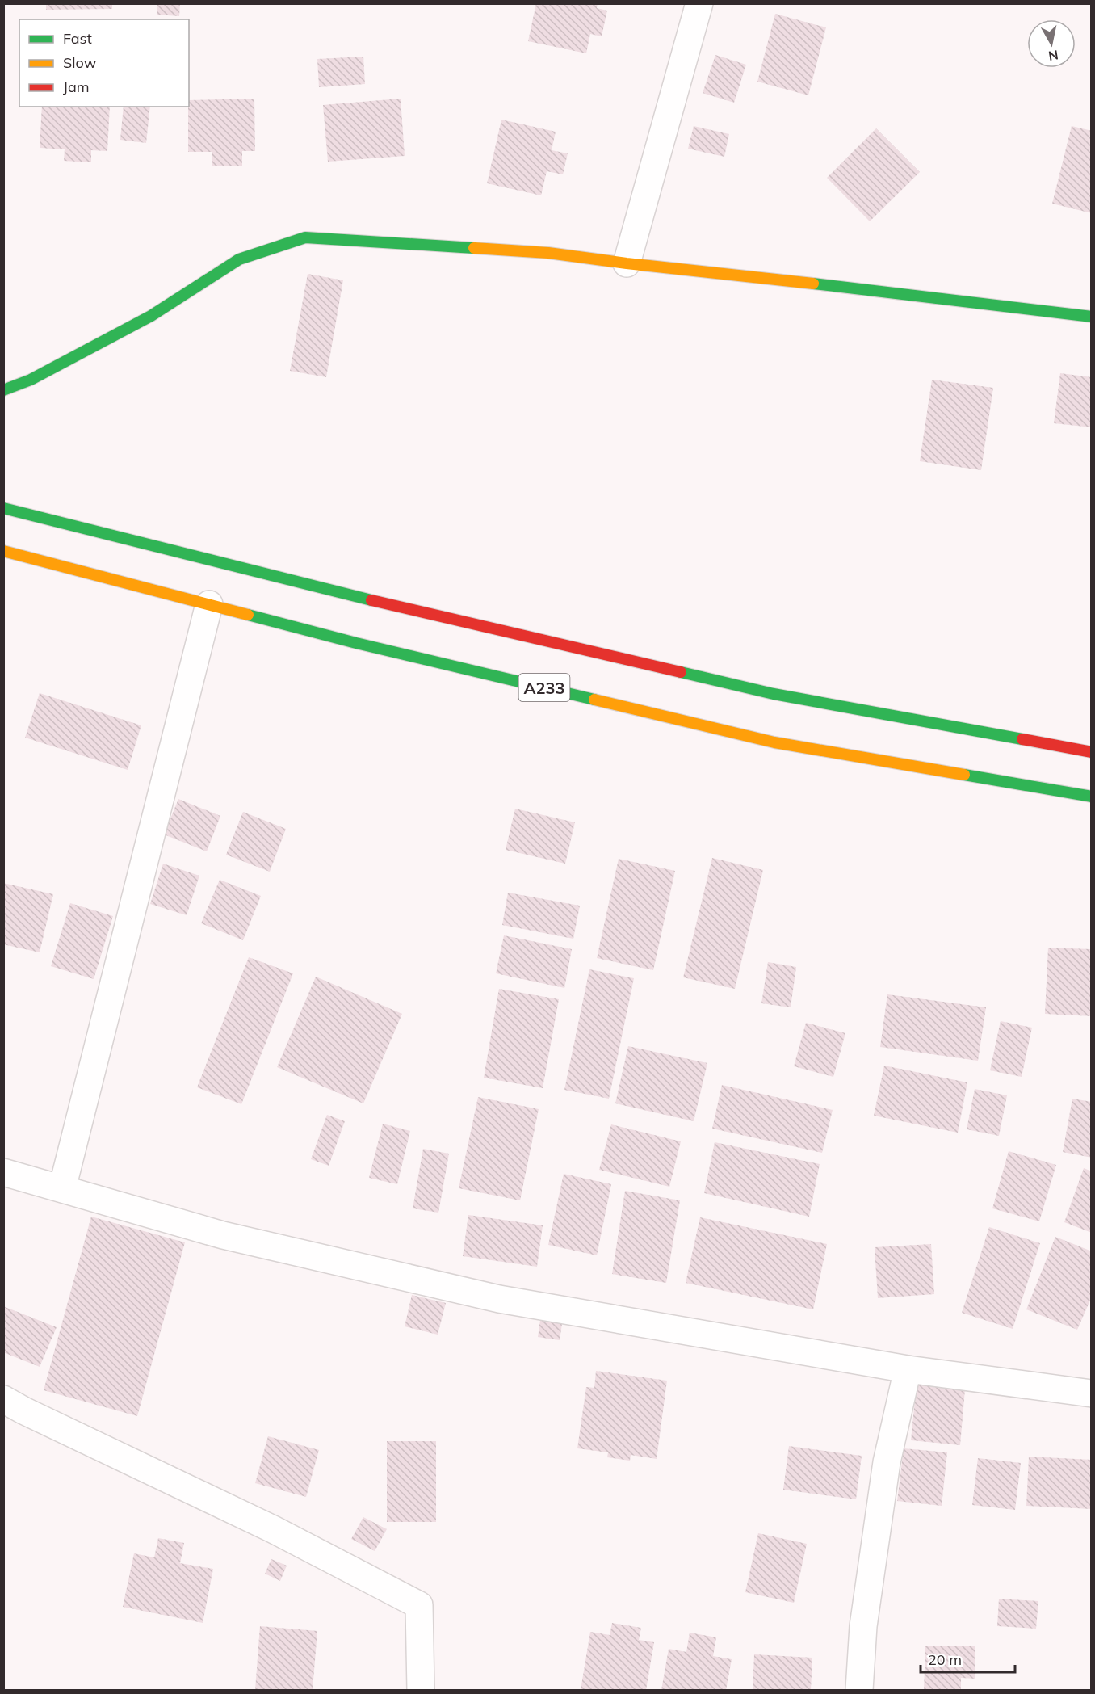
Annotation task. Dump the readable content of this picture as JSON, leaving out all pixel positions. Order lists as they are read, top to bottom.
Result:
{
  "streets": {
    "main road": ["A233"]
  },
  "legend": ["Fast", "Slow", "Jam"],
  "scale_bar": "20 m",
  "north": "bottom"
}
